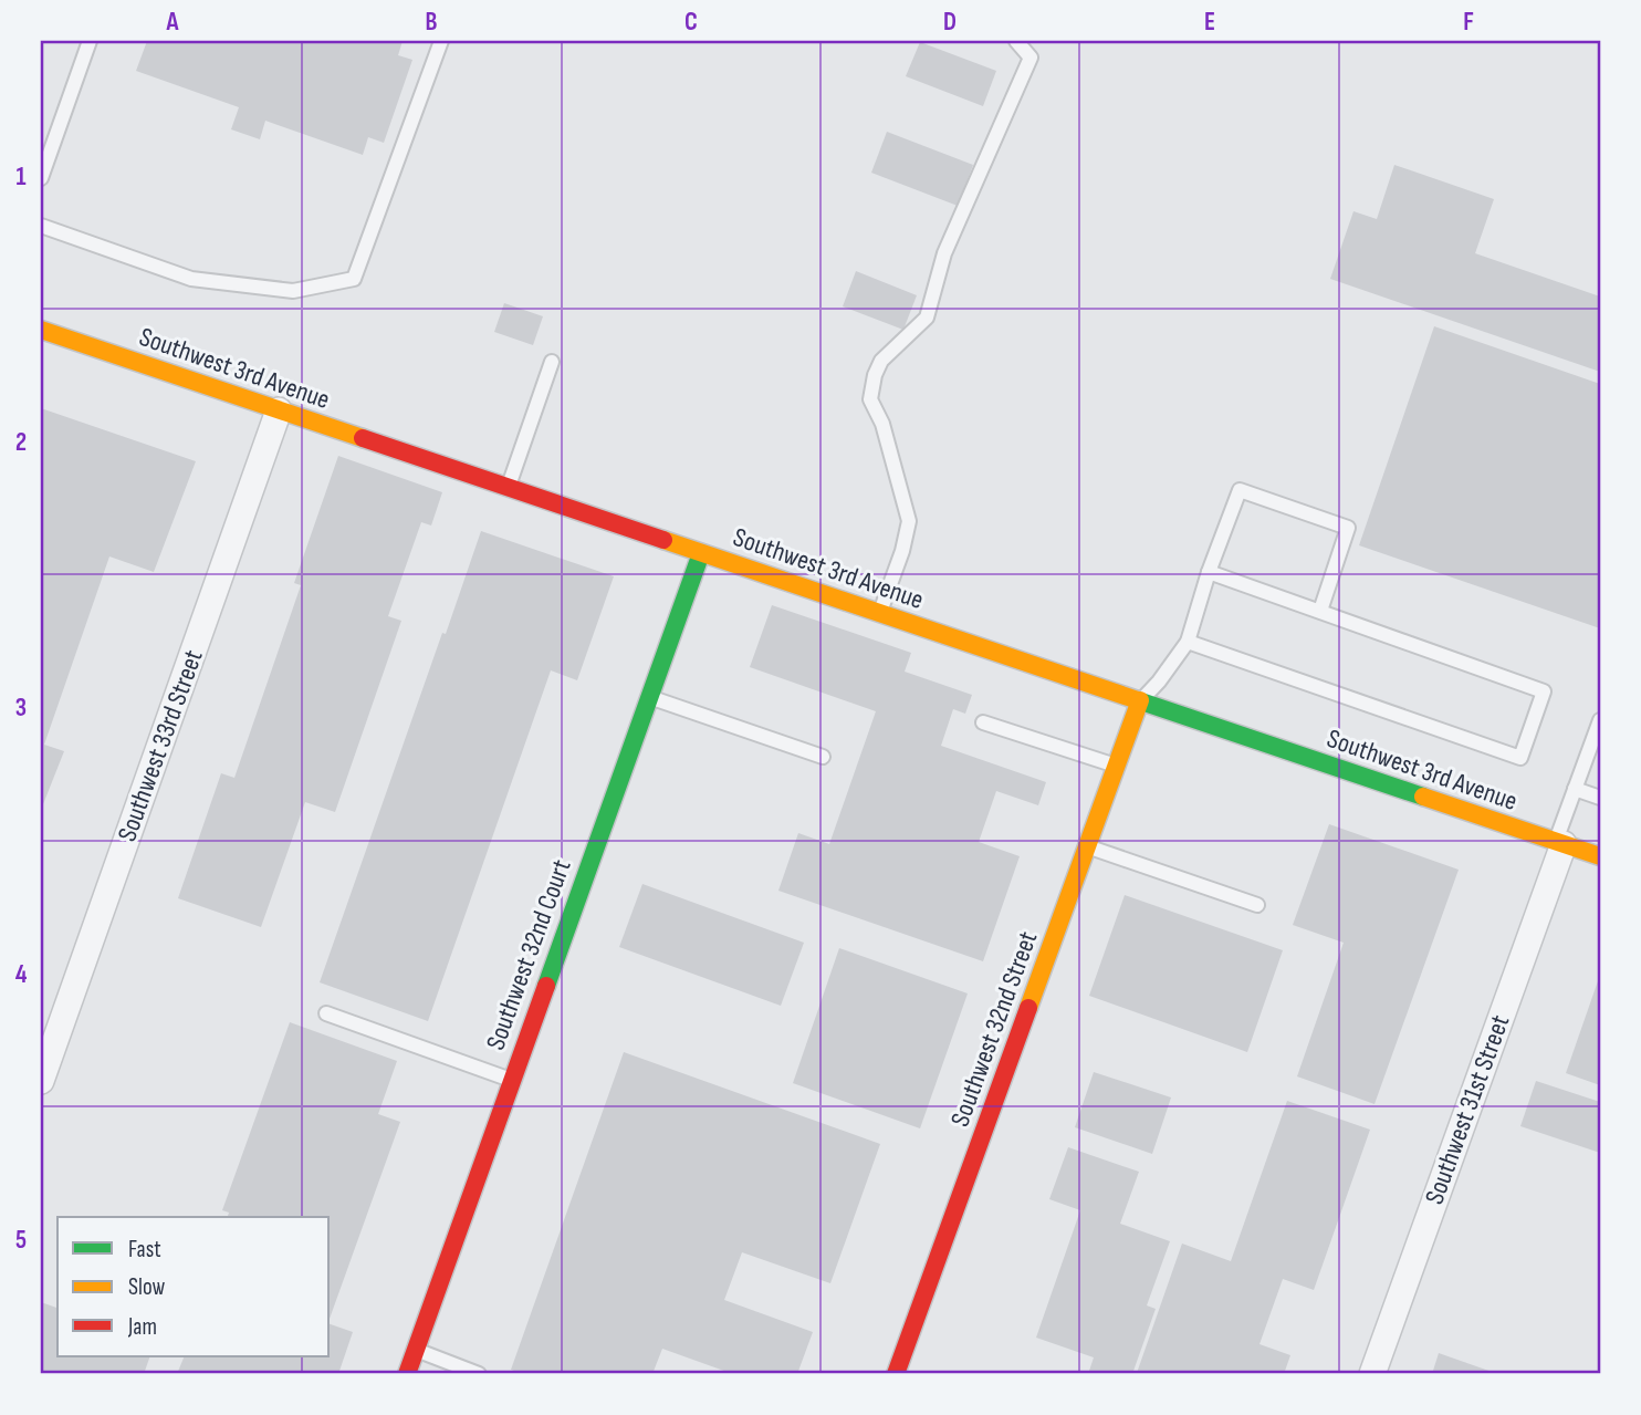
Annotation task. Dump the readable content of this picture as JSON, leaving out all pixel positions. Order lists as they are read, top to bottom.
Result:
{
  "streets": {
    "street": [
      "Southwest 3rd Avenue",
      "Southwest 33rd Street",
      "Southwest 32nd Court",
      "Southwest 32nd Street",
      "Southwest 31st Street"
    ]
  },
  "crossings": [
    ["Southwest 3rd Avenue", "Southwest 33rd Street"],
    ["Southwest 3rd Avenue", "Southwest 32nd Court"],
    ["Southwest 3rd Avenue", "Southwest 32nd Street"],
    ["Southwest 3rd Avenue", "Southwest 31st Street"]
  ],
  "legend": ["Fast", "Slow", "Jam"],
  "grid": {
    "columns": [
      "A",
      "B",
      "C",
      "D",
      "E",
      "F"
    ],
    "rows": [
      "1",
      "2",
      "3",
      "4",
      "5"
    ]
  }
}
